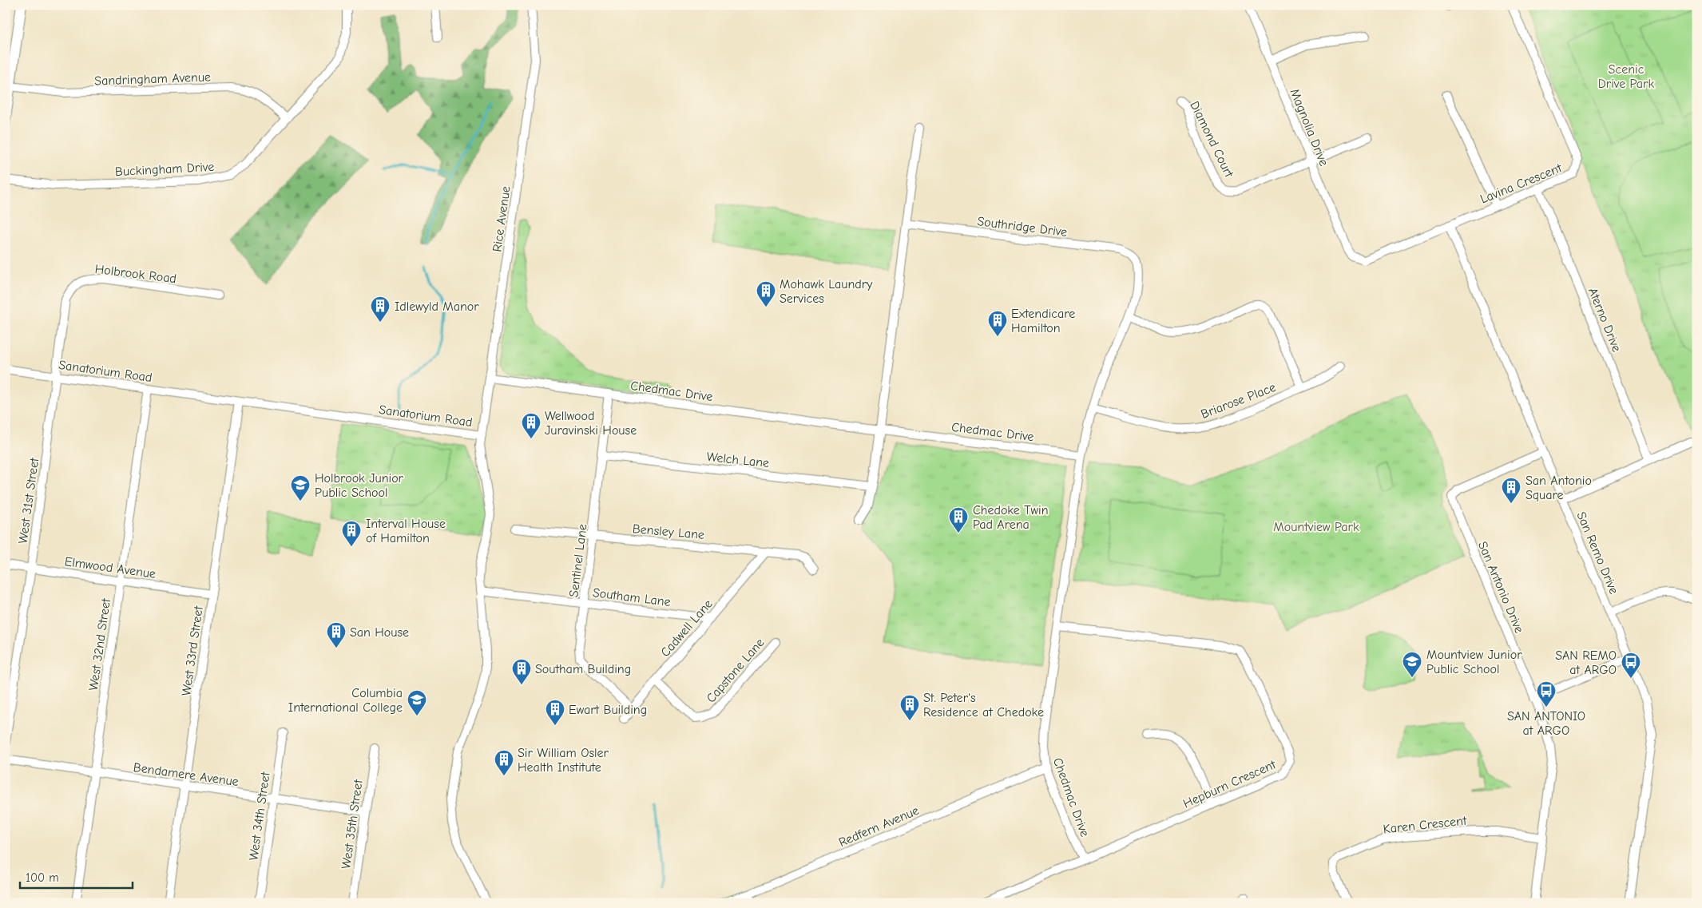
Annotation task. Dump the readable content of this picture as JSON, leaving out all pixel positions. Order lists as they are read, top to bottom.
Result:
{
  "streets": {
    "street": [
      "Sandringham Avenue",
      "Magnolia Drive",
      "Diamond Court",
      "Buckingham Drive",
      "Lavina Crescent",
      "Rice Avenue",
      "Southridge Drive",
      "Holbrook Road",
      "Aterno Drive",
      "Sanatorium Road",
      "Chedmac Drive",
      "Briarose Place",
      "Welch Lane",
      "West 31st Street",
      "Bensley Lane",
      "San Remo Drive",
      "Sentinel Lane",
      "Elmwood Avenue",
      "San Antonio Drive",
      "Southam Lane",
      "Cadwell Lane",
      "West 32nd Street",
      "West 33rd Street",
      "Capstone Lane",
      "Bendamere Avenue",
      "Hepburn Crescent",
      "West 34th Street",
      "West 35th Street",
      "Karen Crescent",
      "Redfern Avenue"
    ]
  },
  "crossings": [
    ["Sandringham Avenue", "Buckingham Drive"],
    ["Magnolia Drive", "Diamond Court"],
    ["Magnolia Drive", "Lavina Crescent"],
    ["Lavina Crescent", "Aterno Drive"],
    ["Lavina Crescent", "San Remo Drive"],
    ["Rice Avenue", "Sanatorium Road"],
    ["Rice Avenue", "Chedmac Drive"],
    ["Southridge Drive", "Chedmac Drive"],
    ["Southridge Drive", "Briarose Place"],
    ["Holbrook Road", "Sanatorium Road"],
    ["Holbrook Road", "West 31st Street"],
    ["Sanatorium Road", "West 31st Street"],
    ["Sanatorium Road", "Southam Lane"],
    ["Sanatorium Road", "West 32nd Street"],
    ["Sanatorium Road", "West 33rd Street"],
    ["Chedmac Drive", "Sentinel Lane"],
    ["Chedmac Drive", "Hepburn Crescent"],
    ["Chedmac Drive", "Redfern Avenue"],
    ["Welch Lane", "Sentinel Lane"],
    ["West 31st Street", "Elmwood Avenue"],
    ["Bensley Lane", "Sentinel Lane"],
    ["Bensley Lane", "Cadwell Lane"],
    ["San Remo Drive", "San Antonio Drive"],
    ["Sentinel Lane", "Southam Lane"],
    ["Sentinel Lane", "Cadwell Lane"],
    ["Elmwood Avenue", "West 32nd Street"],
    ["Elmwood Avenue", "West 33rd Street"],
    ["San Antonio Drive", "Karen Crescent"],
    ["Southam Lane", "Cadwell Lane"],
    ["Cadwell Lane", "Capstone Lane"],
    ["West 32nd Street", "Bendamere Avenue"],
    ["West 33rd Street", "Bendamere Avenue"],
    ["Bendamere Avenue", "West 34th Street"],
    ["Bendamere Avenue", "West 35th Street"]
  ],
  "parks": ["Scenic Drive Park", "Mountview Park"],
  "places": {
    "building": [
      "Mohawk Laundry Services",
      "Idlewyld Manor",
      "Extendicare Hamilton",
      "Wellwood Juravinski House",
      "San Antonio Square",
      "Chedoke Twin Pad Arena",
      "Interval House of Hamilton",
      "San House",
      "Southam Building",
      "St. Peter's Residence at Chedoke",
      "Ewart Building",
      "Sir William Osler Health Institute"
    ],
    "school or university": ["Holbrook Junior Public School", "Mountview Junior Public School", "Columbia International College"],
    "bus stop": ["SAN REMO at ARGO", "SAN ANTONIO at ARGO"]
  },
  "scale_bar": "100 m"
}
